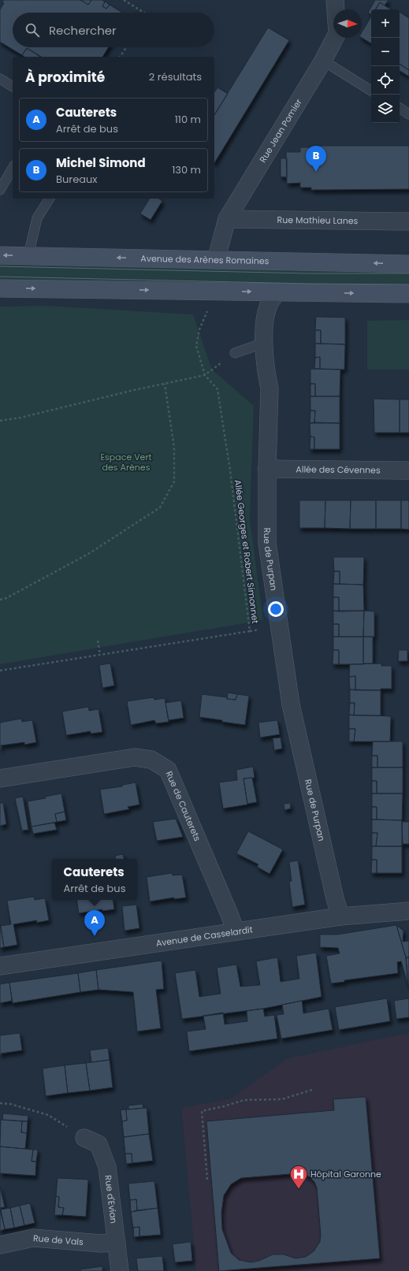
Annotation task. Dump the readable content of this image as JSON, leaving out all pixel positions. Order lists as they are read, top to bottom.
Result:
{
  "streets": {
    "main road": ["Avenue des Arènes Romaines"],
    "street": [
      "Rue Jean Pomier",
      "Rue Mathieu Lanes",
      "Allée des Cévennes",
      "Rue de Purpan",
      "Rue de Cauterets",
      "Avenue de Casselardit",
      "Rue d'Evian",
      "Rue de Vals"
    ],
    "path": ["Allée Georges et Robert Simonnet"]
  },
  "crossings": [
    ["Rue Jean Pomier", "Rue Mathieu Lanes"],
    ["Rue Jean Pomier", "Avenue des Arènes Romaines"],
    ["Allée des Cévennes", "Rue de Purpan"],
    ["Rue de Purpan", "Avenue de Casselardit"],
    ["Rue de Cauterets", "Avenue de Casselardit"],
    ["Rue d'Evian", "Rue de Vals"]
  ],
  "parks": ["Espace Vert des Arènes"],
  "places": {
    "hospital": ["Hôpital Garonne"]
  },
  "north": "right",
  "page": {
    "map_buttons": ["+", "−"],
    "search": "Rechercher",
    "heading": ["À proximité", "2 résultats"],
    "list": [
      {
        "mark": "A",
        "name": "Cauterets",
        "note": "Arrêt de bus",
        "value": "110 m"
      },
      {
        "mark": "B",
        "name": "Michel Simond",
        "note": "Bureaux",
        "value": "130 m"
      }
    ],
    "pins": ["B", "A"],
    "popup": ["Cauterets", "Arrêt de bus"]
  }
}
